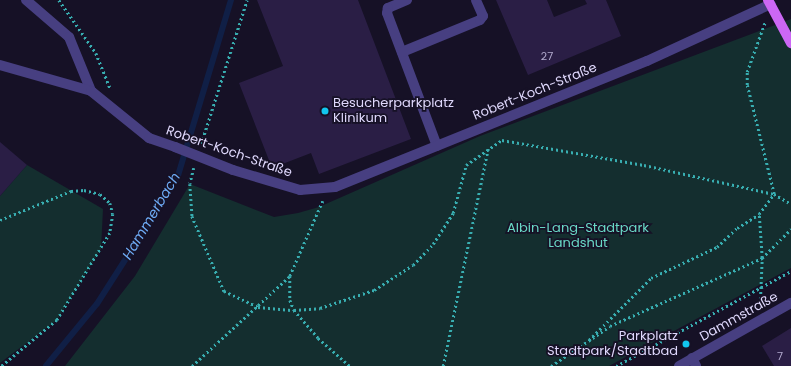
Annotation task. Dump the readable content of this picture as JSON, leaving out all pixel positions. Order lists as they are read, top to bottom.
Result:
{
  "streets": {
    "street": ["Robert-Koch-Straße", "Dammstraße"]
  },
  "water": ["Hammerbach"],
  "parks": ["Albin-Lang-Stadtpark Landshut"],
  "places": ["Besucherparkplatz Klinikum", "Parkplatz Stadtpark/Stadtbad"],
  "house_numbers": ["27", "7"]
}
